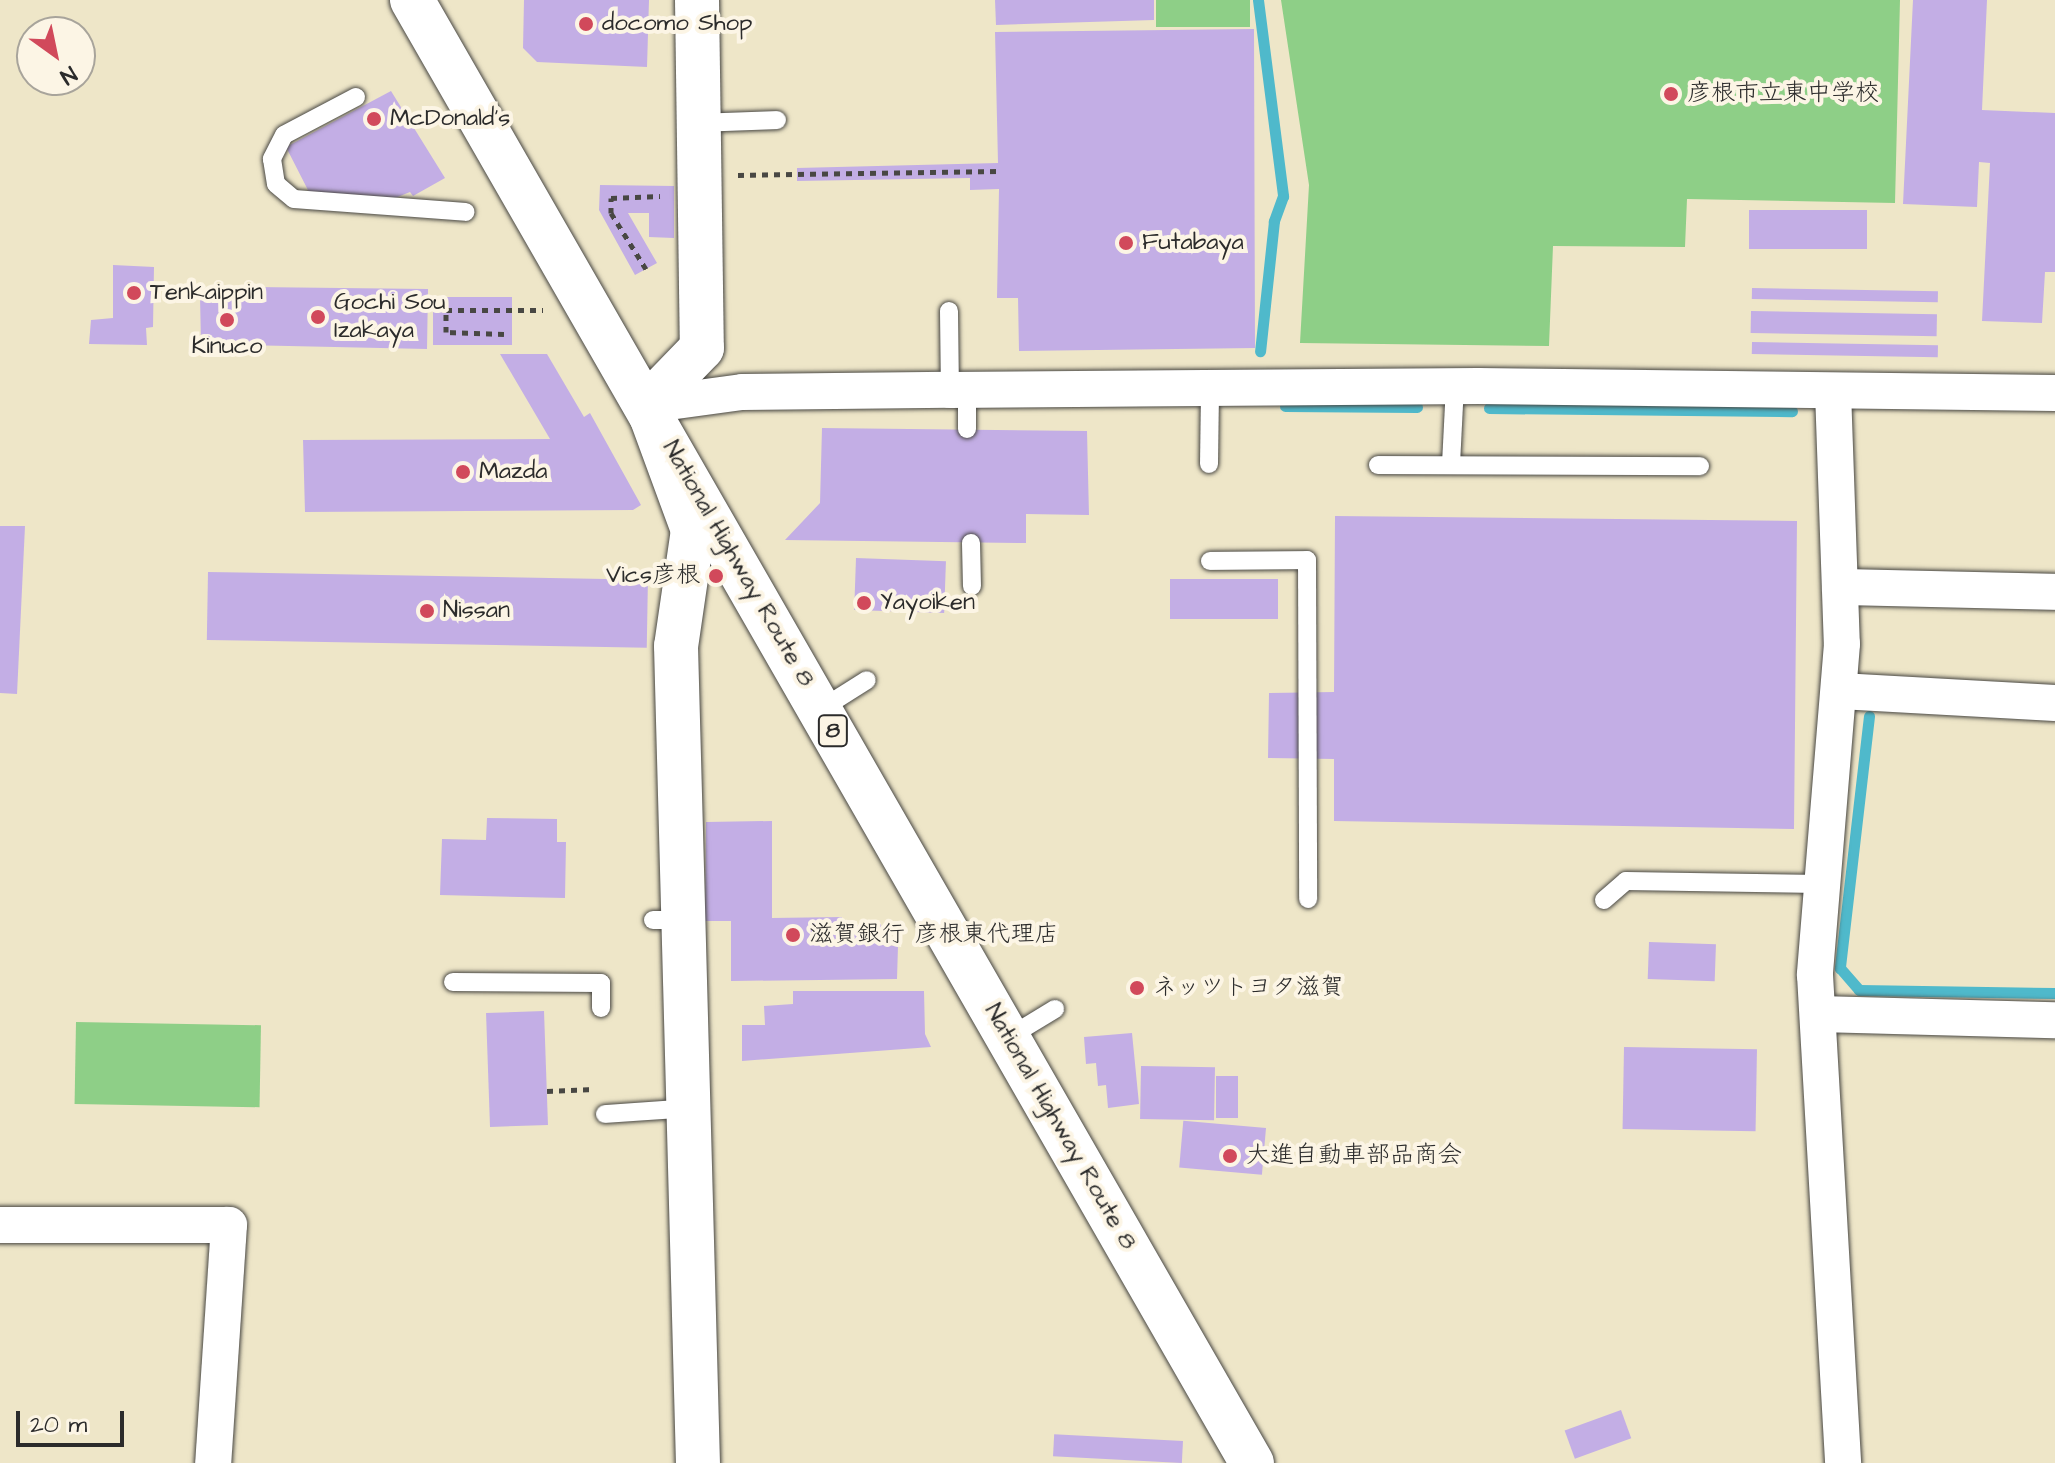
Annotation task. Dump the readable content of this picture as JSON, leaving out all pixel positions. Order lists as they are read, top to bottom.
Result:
{
  "streets": {
    "main road": ["National Highway Route 8", "8"]
  },
  "places": [
    "docomo Shop",
    "彦根市立東中学校",
    "McDonald's",
    "Futabaya",
    "Tenkaippin",
    "Gochi Sou Izakaya",
    "Kinuco",
    "Mazda",
    "Vics彦根",
    "Yayoiken",
    "Nissan",
    "滋賀銀行 彦根東代理店",
    "ネッツトヨタ滋賀",
    "大進自動車部品商会"
  ],
  "scale_bar": "20 m",
  "north": "bottom right"
}
